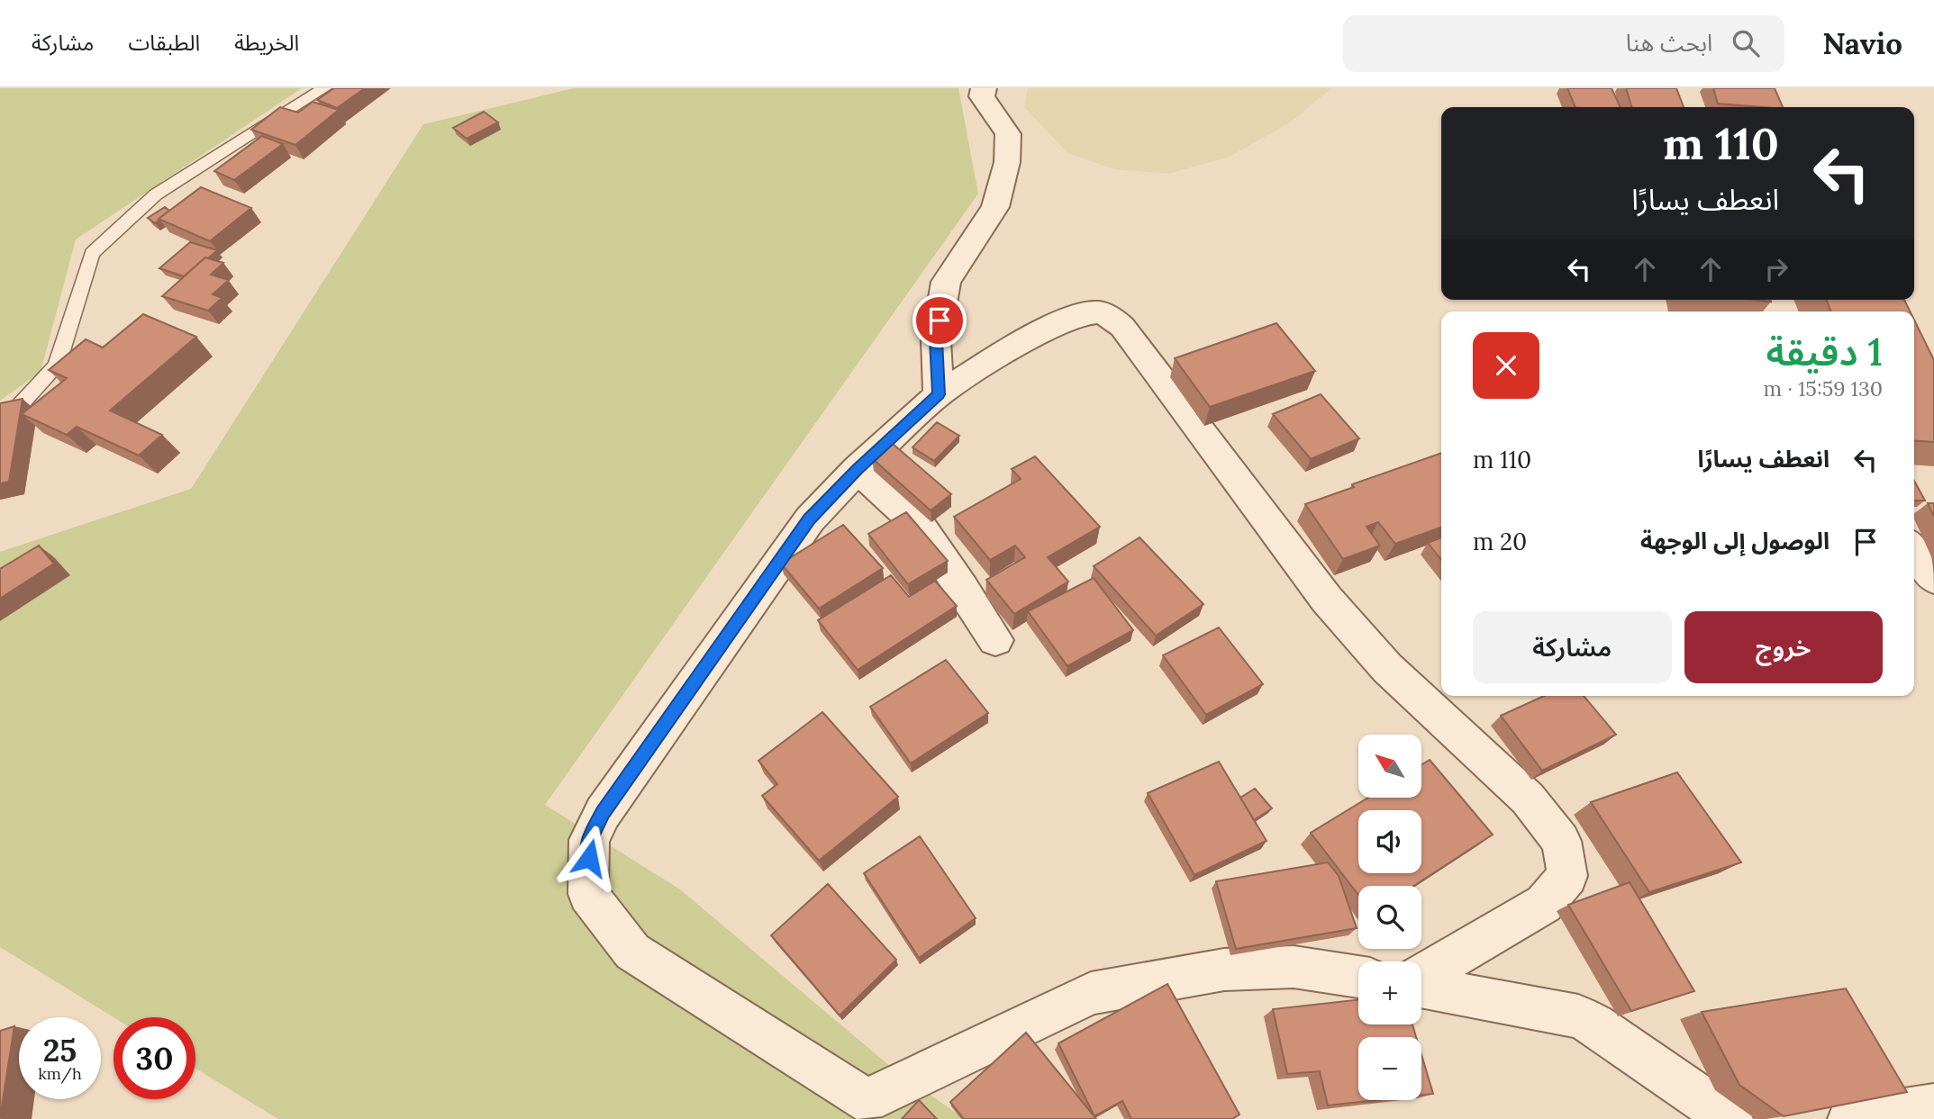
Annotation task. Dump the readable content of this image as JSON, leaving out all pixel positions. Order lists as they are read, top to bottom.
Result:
{
  "north": "top left",
  "page": {
    "header": "Navio",
    "search": "ابحث هنا",
    "nav": ["الخريطة", "الطبقات", "مشاركة"],
    "turn": ["110 m", "انعطف يسارًا"],
    "heading": ["1 دقيقة", "130 m · 15:59"],
    "list": [
      {
        "name": "انعطف يسارًا",
        "value": "110 m"
      },
      {
        "name": "الوصول إلى الوجهة",
        "value": "20 m"
      }
    ],
    "buttons": ["خروج", "مشاركة"],
    "map_buttons": ["+", "−"],
    "speed": "25 km/h",
    "limit": "30"
  }
}
